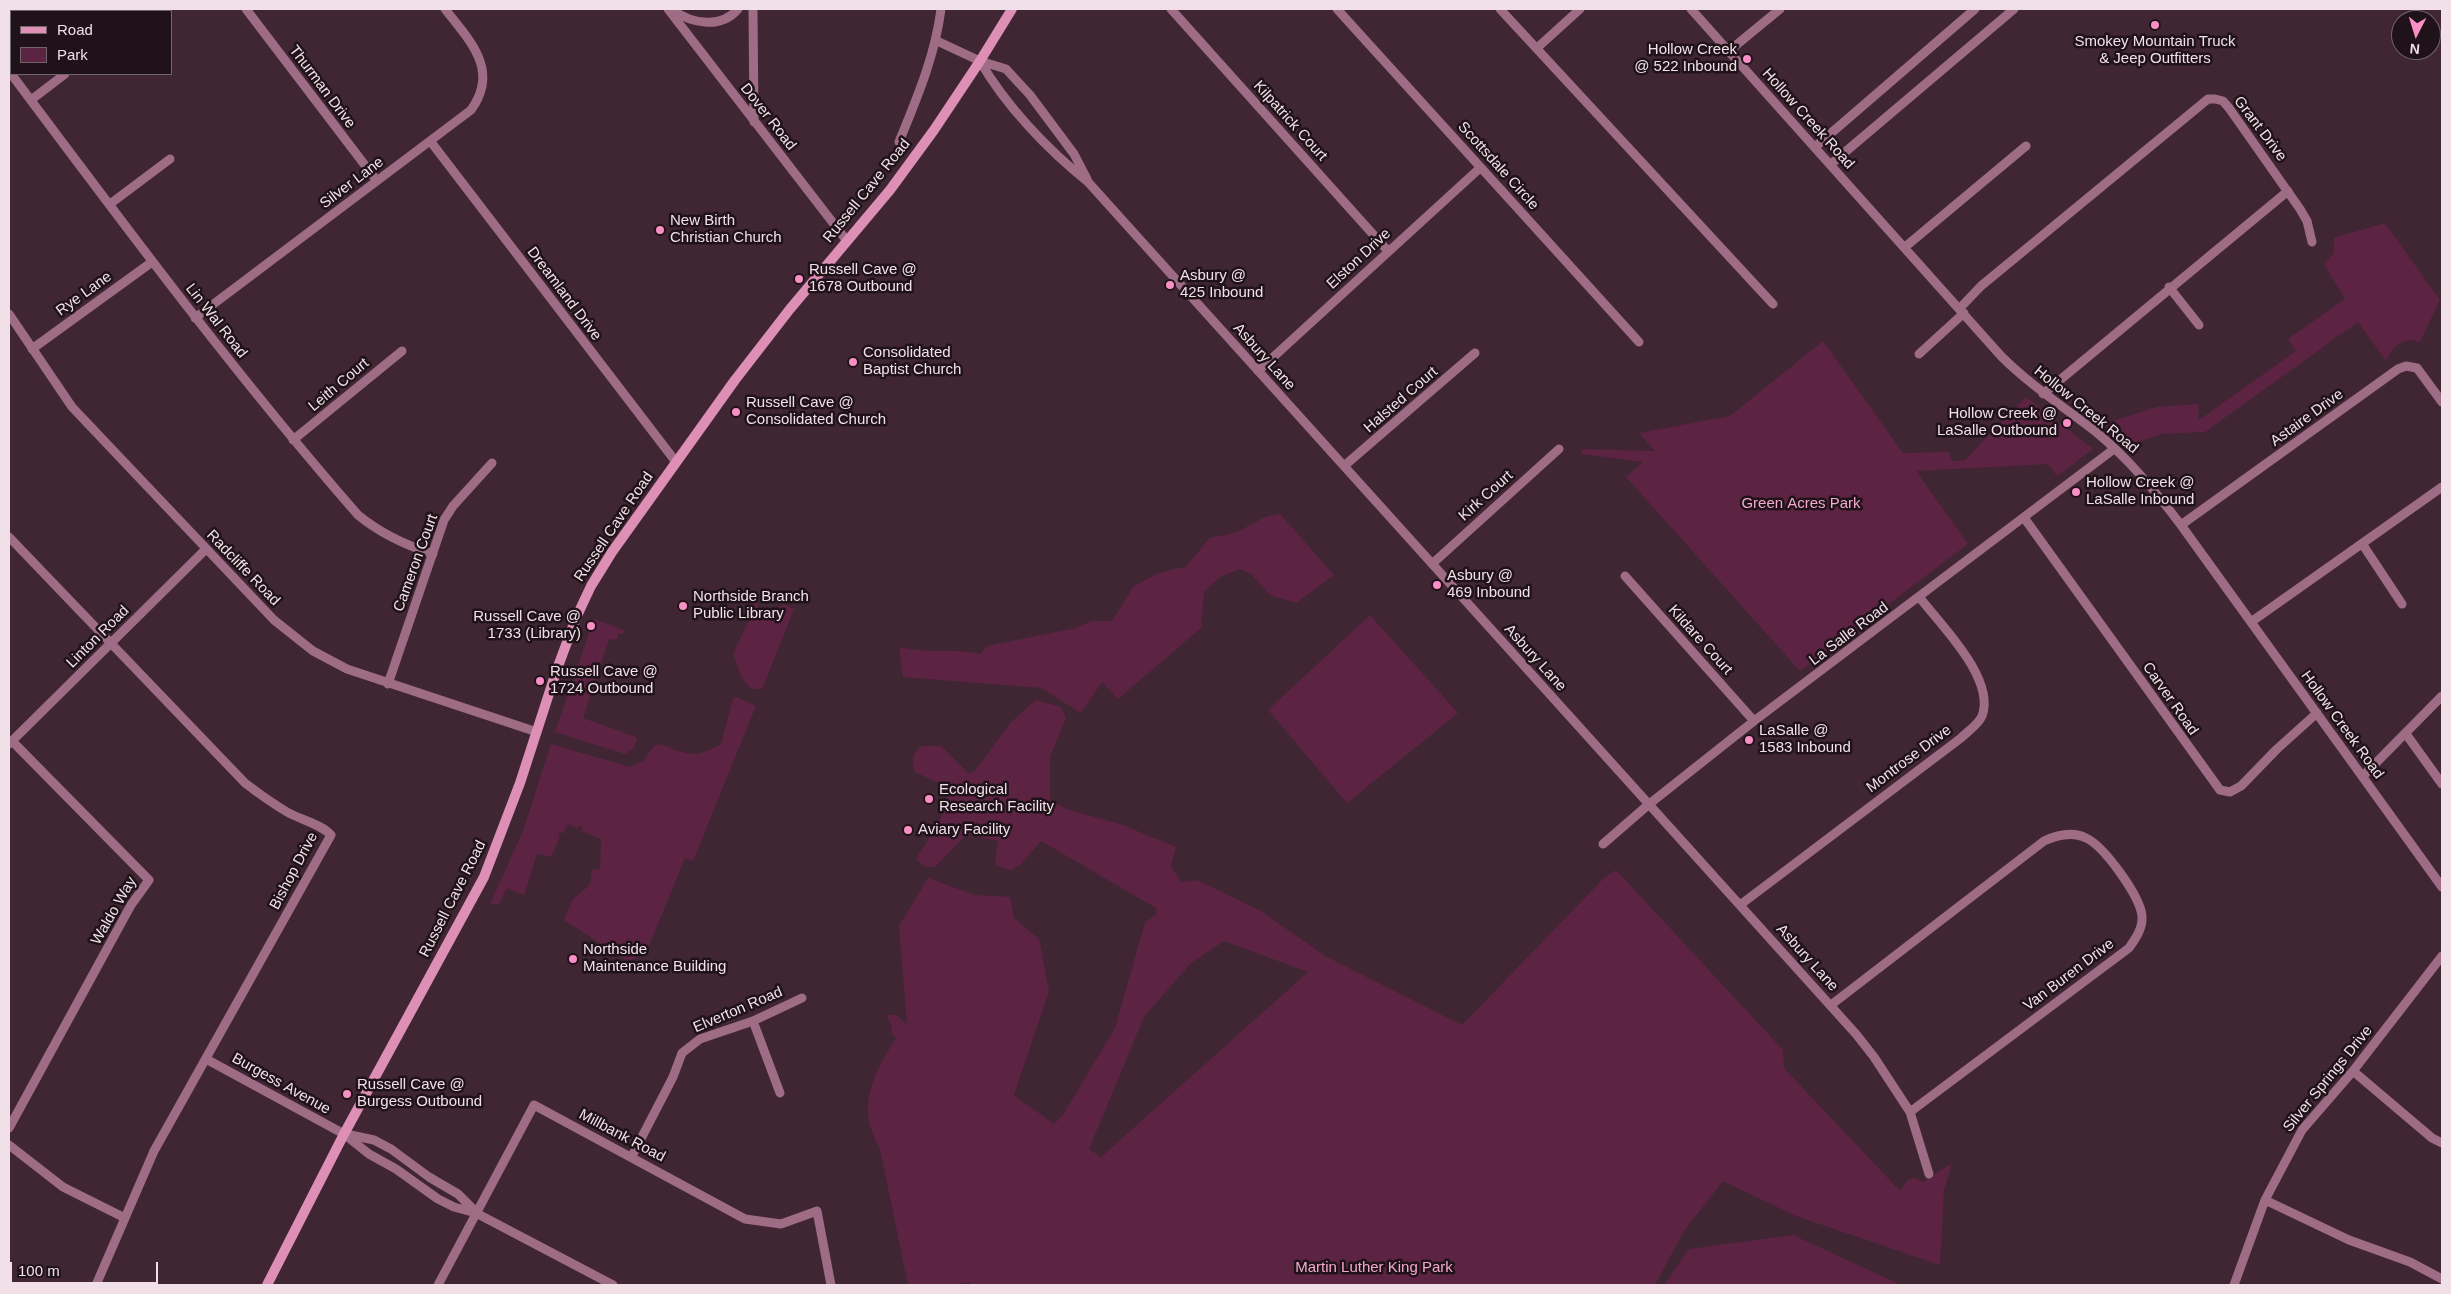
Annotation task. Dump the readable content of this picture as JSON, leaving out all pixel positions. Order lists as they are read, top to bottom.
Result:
{
  "streets": {
    "main road": ["Russell Cave Road"],
    "street": [
      "Thurman Drive",
      "Dover Road",
      "Hollow Creek Road",
      "Kilpatrick Court",
      "Grant Drive",
      "Scottsdale Circle",
      "Silver Lane",
      "Elston Drive",
      "Rye Lane",
      "Dreamland Drive",
      "Lin Wal Road",
      "Asbury Lane",
      "Leith Court",
      "Halsted Court",
      "Astaire Drive",
      "Kirk Court",
      "Cameron Court",
      "Radcliffe Road",
      "La Salle Road",
      "Linton Road",
      "Kildare Court",
      "Carver Road",
      "Montrose Drive",
      "Bishop Drive",
      "Waldo Way",
      "Van Buren Drive",
      "Elverton Road",
      "Silver Springs Drive",
      "Burgess Avenue",
      "Millbank Road"
    ]
  },
  "crossings": [
    ["Thurman Drive", "Silver Lane"],
    ["Dover Road", "Russell Cave Road"],
    ["Hollow Creek Road", "Grant Drive"],
    ["Hollow Creek Road", "Astaire Drive"],
    ["Hollow Creek Road", "La Salle Road"],
    ["Hollow Creek Road", "Carver Road"],
    ["Kilpatrick Court", "Elston Drive"],
    ["Scottsdale Circle", "Elston Drive"],
    ["Silver Lane", "Dreamland Drive"],
    ["Silver Lane", "Lin Wal Road"],
    ["Russell Cave Road", "Dreamland Drive"],
    ["Russell Cave Road", "Asbury Lane"],
    ["Russell Cave Road", "Radcliffe Road"],
    ["Russell Cave Road", "Burgess Avenue"],
    ["Elston Drive", "Asbury Lane"],
    ["Rye Lane", "Lin Wal Road"],
    ["Rye Lane", "Radcliffe Road"],
    ["Lin Wal Road", "Leith Court"],
    ["Lin Wal Road", "Cameron Court"],
    ["Asbury Lane", "Halsted Court"],
    ["Asbury Lane", "Kirk Court"],
    ["Asbury Lane", "La Salle Road"],
    ["Asbury Lane", "Montrose Drive"],
    ["Asbury Lane", "Van Buren Drive"],
    ["Cameron Court", "Radcliffe Road"],
    ["Radcliffe Road", "Linton Road"],
    ["La Salle Road", "Kildare Court"],
    ["La Salle Road", "Carver Road"],
    ["La Salle Road", "Montrose Drive"],
    ["Linton Road", "Bishop Drive"],
    ["Linton Road", "Waldo Way"],
    ["Bishop Drive", "Burgess Avenue"],
    ["Elverton Road", "Millbank Road"],
    ["Burgess Avenue", "Millbank Road"]
  ],
  "parks": ["Green Acres Park", "Martin Luther King Park"],
  "places": [
    "Smokey Mountain Truck & Jeep Outfitters",
    "Hollow Creek @ 522 Inbound",
    "New Birth Christian Church",
    "Russell Cave @ 1678 Outbound",
    "Asbury @ 425 Inbound",
    "Consolidated Baptist Church",
    "Russell Cave @ Consolidated Church",
    "Hollow Creek @ LaSalle Outbound",
    "Hollow Creek @ LaSalle Inbound",
    "Asbury @ 469 Inbound",
    "Northside Branch Public Library",
    "Russell Cave @ 1733 (Library)",
    "Russell Cave @ 1724 Outbound",
    "LaSalle @ 1583 Inbound",
    "Ecological Research Facility",
    "Aviary Facility",
    "Northside Maintenance Building",
    "Russell Cave @ Burgess Outbound"
  ],
  "legend": ["Road", "Park"],
  "scale_bar": "100 m",
  "north": "bottom"
}
